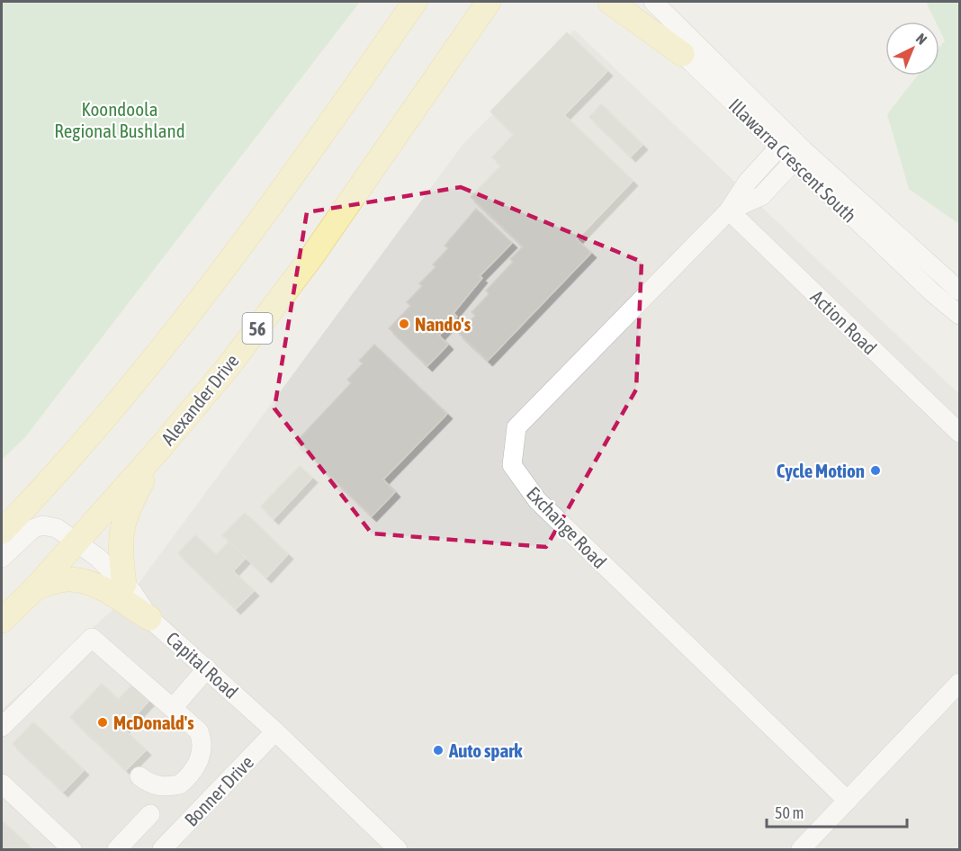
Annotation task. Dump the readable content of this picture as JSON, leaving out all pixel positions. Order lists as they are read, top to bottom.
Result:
{
  "streets": {
    "main road": ["56", "Alexander Drive"],
    "street": [
      "Illawarra Crescent South",
      "Action Road",
      "Exchange Road",
      "Capital Road",
      "Bonner Drive"
    ]
  },
  "crossings": [
    ["Illawarra Crescent South", "Exchange Road"],
    ["Action Road", "Exchange Road"],
    ["Alexander Drive", "Capital Road"],
    ["Capital Road", "Bonner Drive"]
  ],
  "parks": ["Koondoola Regional Bushland"],
  "places": [
    "Nando's",
    "Cycle Motion",
    "McDonald's",
    "Auto spark"
  ],
  "scale_bar": "50 m",
  "north": "top right"
}
